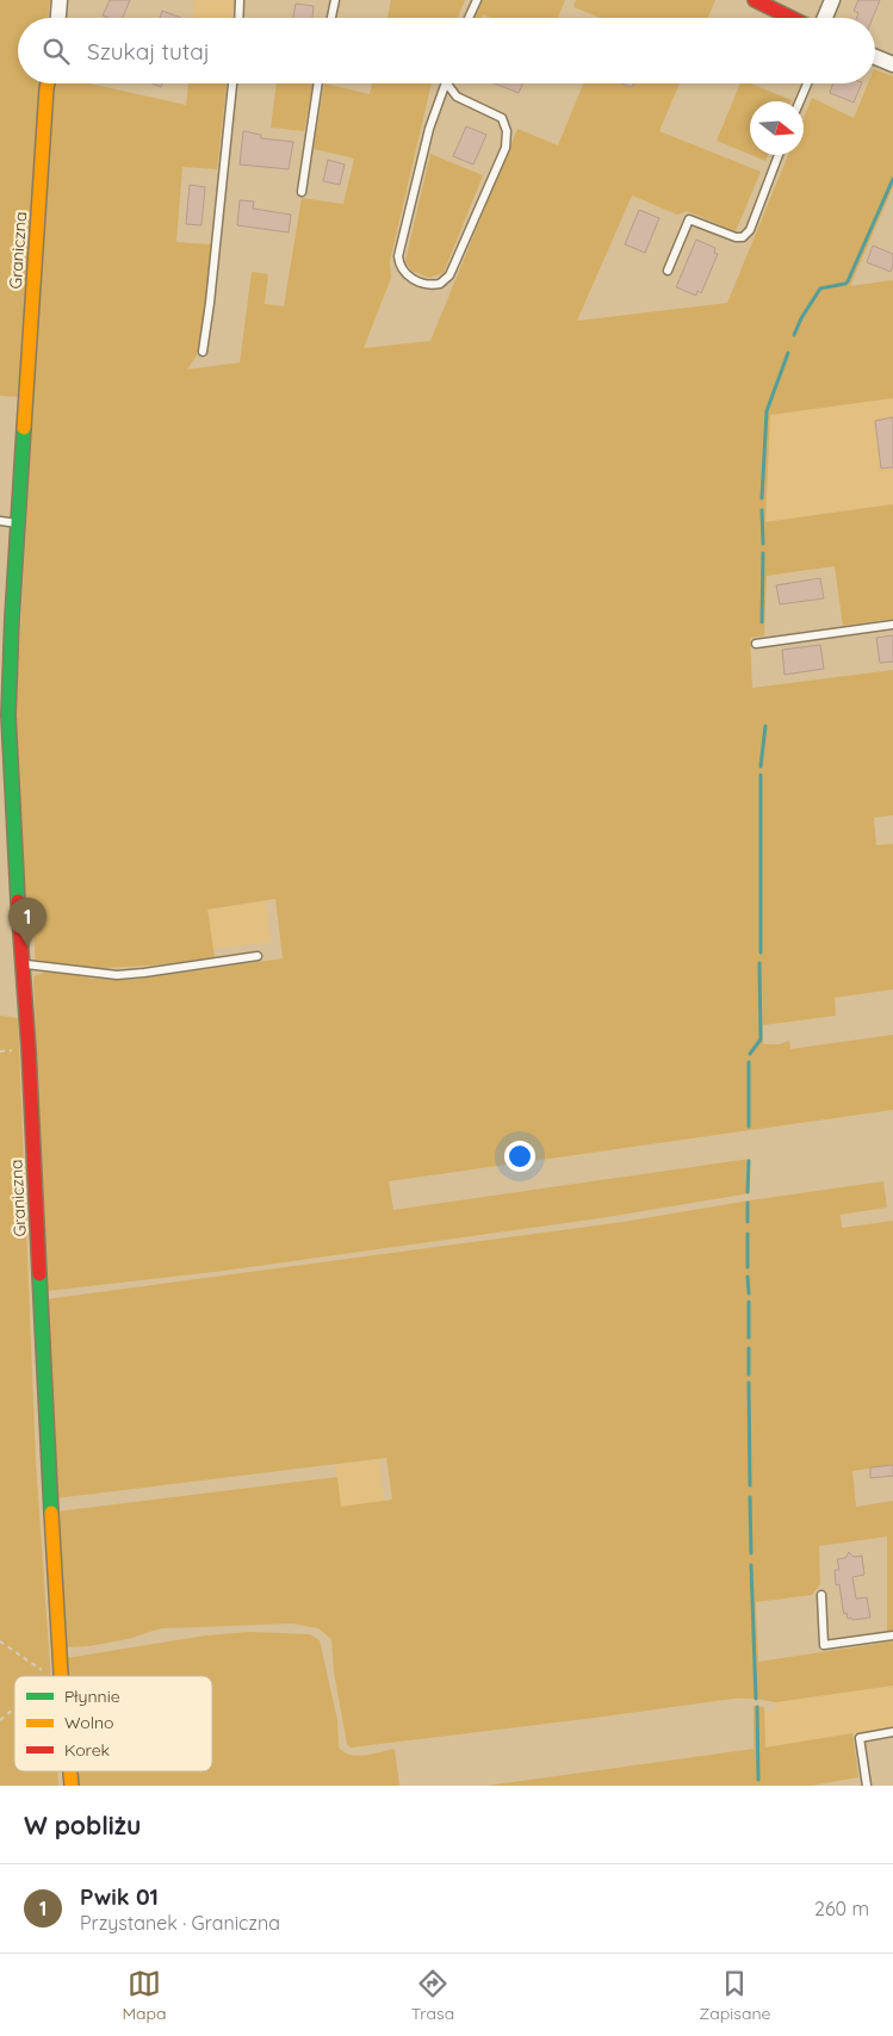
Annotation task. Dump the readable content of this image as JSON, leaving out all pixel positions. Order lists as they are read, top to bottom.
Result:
{
  "streets": {
    "street": ["Graniczna"]
  },
  "legend": ["Płynnie", "Wolno", "Korek"],
  "north": "right",
  "page": {
    "search": "Szukaj tutaj",
    "pins": "1",
    "heading": "W pobliżu",
    "list": [
      {
        "mark": "1",
        "name": "Pwik 01",
        "note": "Przystanek · Graniczna",
        "value": "260 m"
      }
    ],
    "nav": ["Mapa", "Trasa", "Zapisane"]
  }
}
